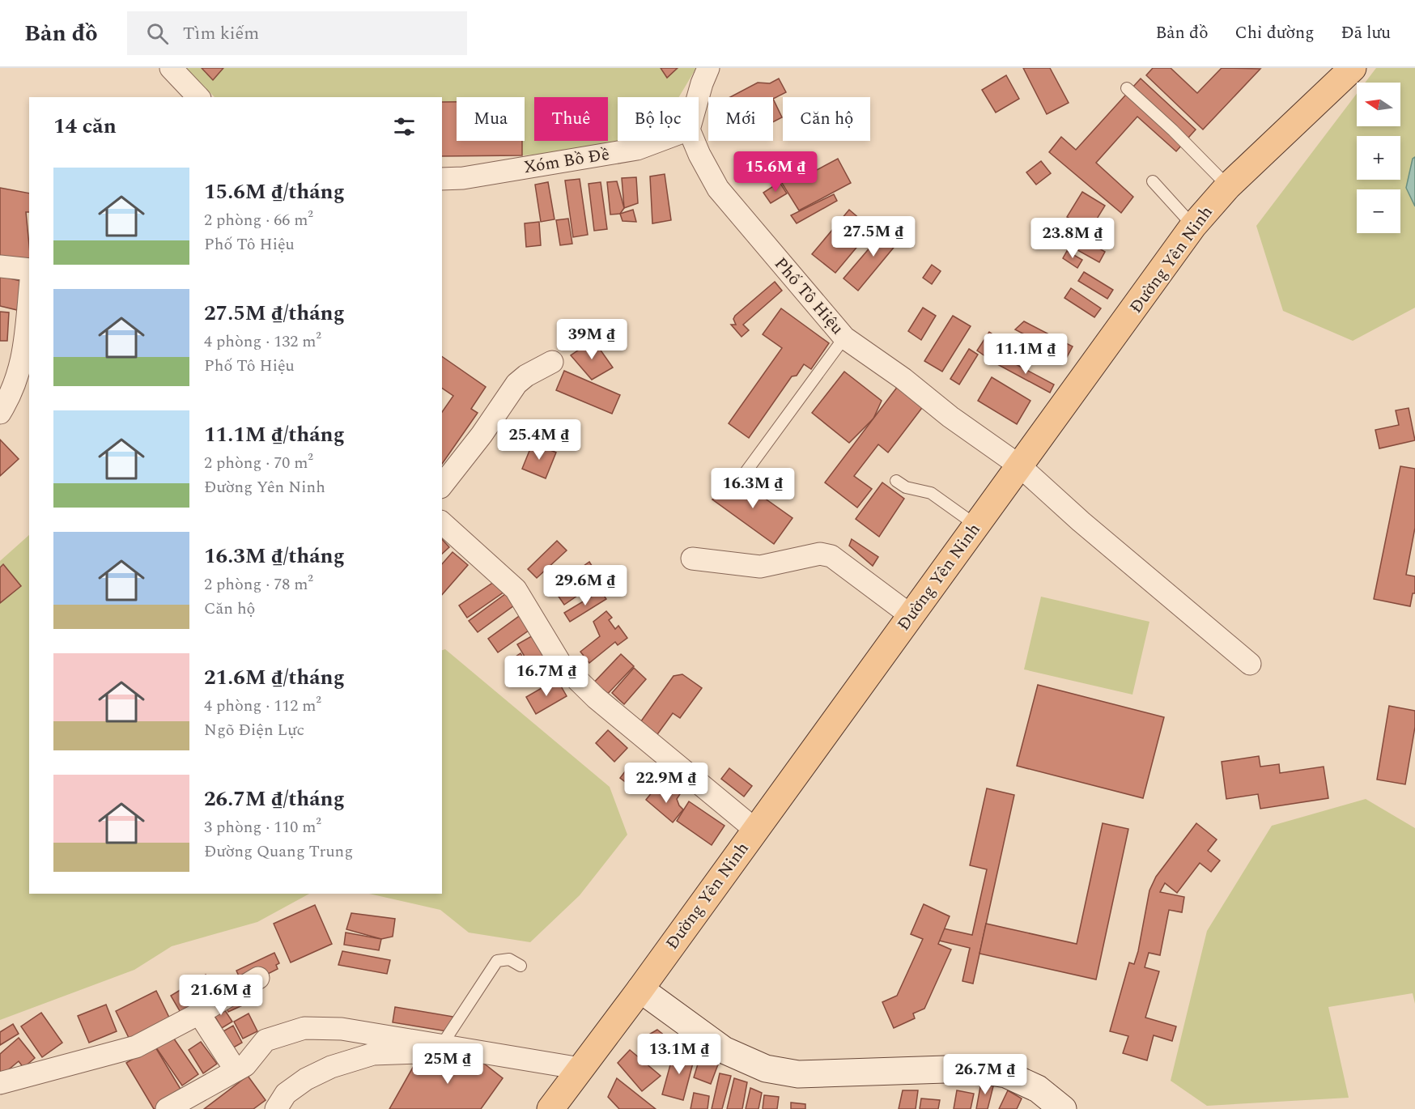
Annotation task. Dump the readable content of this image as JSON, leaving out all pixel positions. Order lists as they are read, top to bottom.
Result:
{
  "streets": {
    "main road": ["Đường Yên Ninh"],
    "street": ["Xóm Bồ Đề", "Phố Tô Hiệu"]
  },
  "crossings": [
    ["Đường Yên Ninh", "Phố Tô Hiệu"]
  ],
  "north": "left",
  "page": {
    "header": "Bản đồ",
    "search": "Tìm kiếm",
    "nav": ["Bản đồ", "Chỉ đường", "Đã lưu"],
    "map_buttons": ["+", "−"],
    "chip": [
      "Mua",
      "Thuê",
      "Bộ lọc",
      "Mới",
      "Căn hộ"
    ],
    "heading": "14 căn",
    "price": [
      "15.6M ₫",
      "27.5M ₫",
      "23.8M ₫",
      "39M ₫",
      "11.1M ₫",
      "25.4M ₫",
      "16.3M ₫",
      "29.6M ₫",
      "16.7M ₫",
      "22.9M ₫",
      "21.6M ₫",
      "13.1M ₫",
      "25M ₫",
      "26.7M ₫"
    ],
    "list": [
      {
        "name": "15.6M ₫/tháng",
        "note": "2 phòng · 66 m² · Phố Tô Hiệu"
      },
      {
        "name": "27.5M ₫/tháng",
        "note": "4 phòng · 132 m² · Phố Tô Hiệu"
      },
      {
        "name": "11.1M ₫/tháng",
        "note": "2 phòng · 70 m² · Đường Yên Ninh"
      },
      {
        "name": "16.3M ₫/tháng",
        "note": "2 phòng · 78 m² · Căn hộ"
      },
      {
        "name": "21.6M ₫/tháng",
        "note": "4 phòng · 112 m² · Ngõ Điện Lực"
      },
      {
        "name": "26.7M ₫/tháng",
        "note": "3 phòng · 110 m² · Đường Quang Trung"
      }
    ]
  }
}
